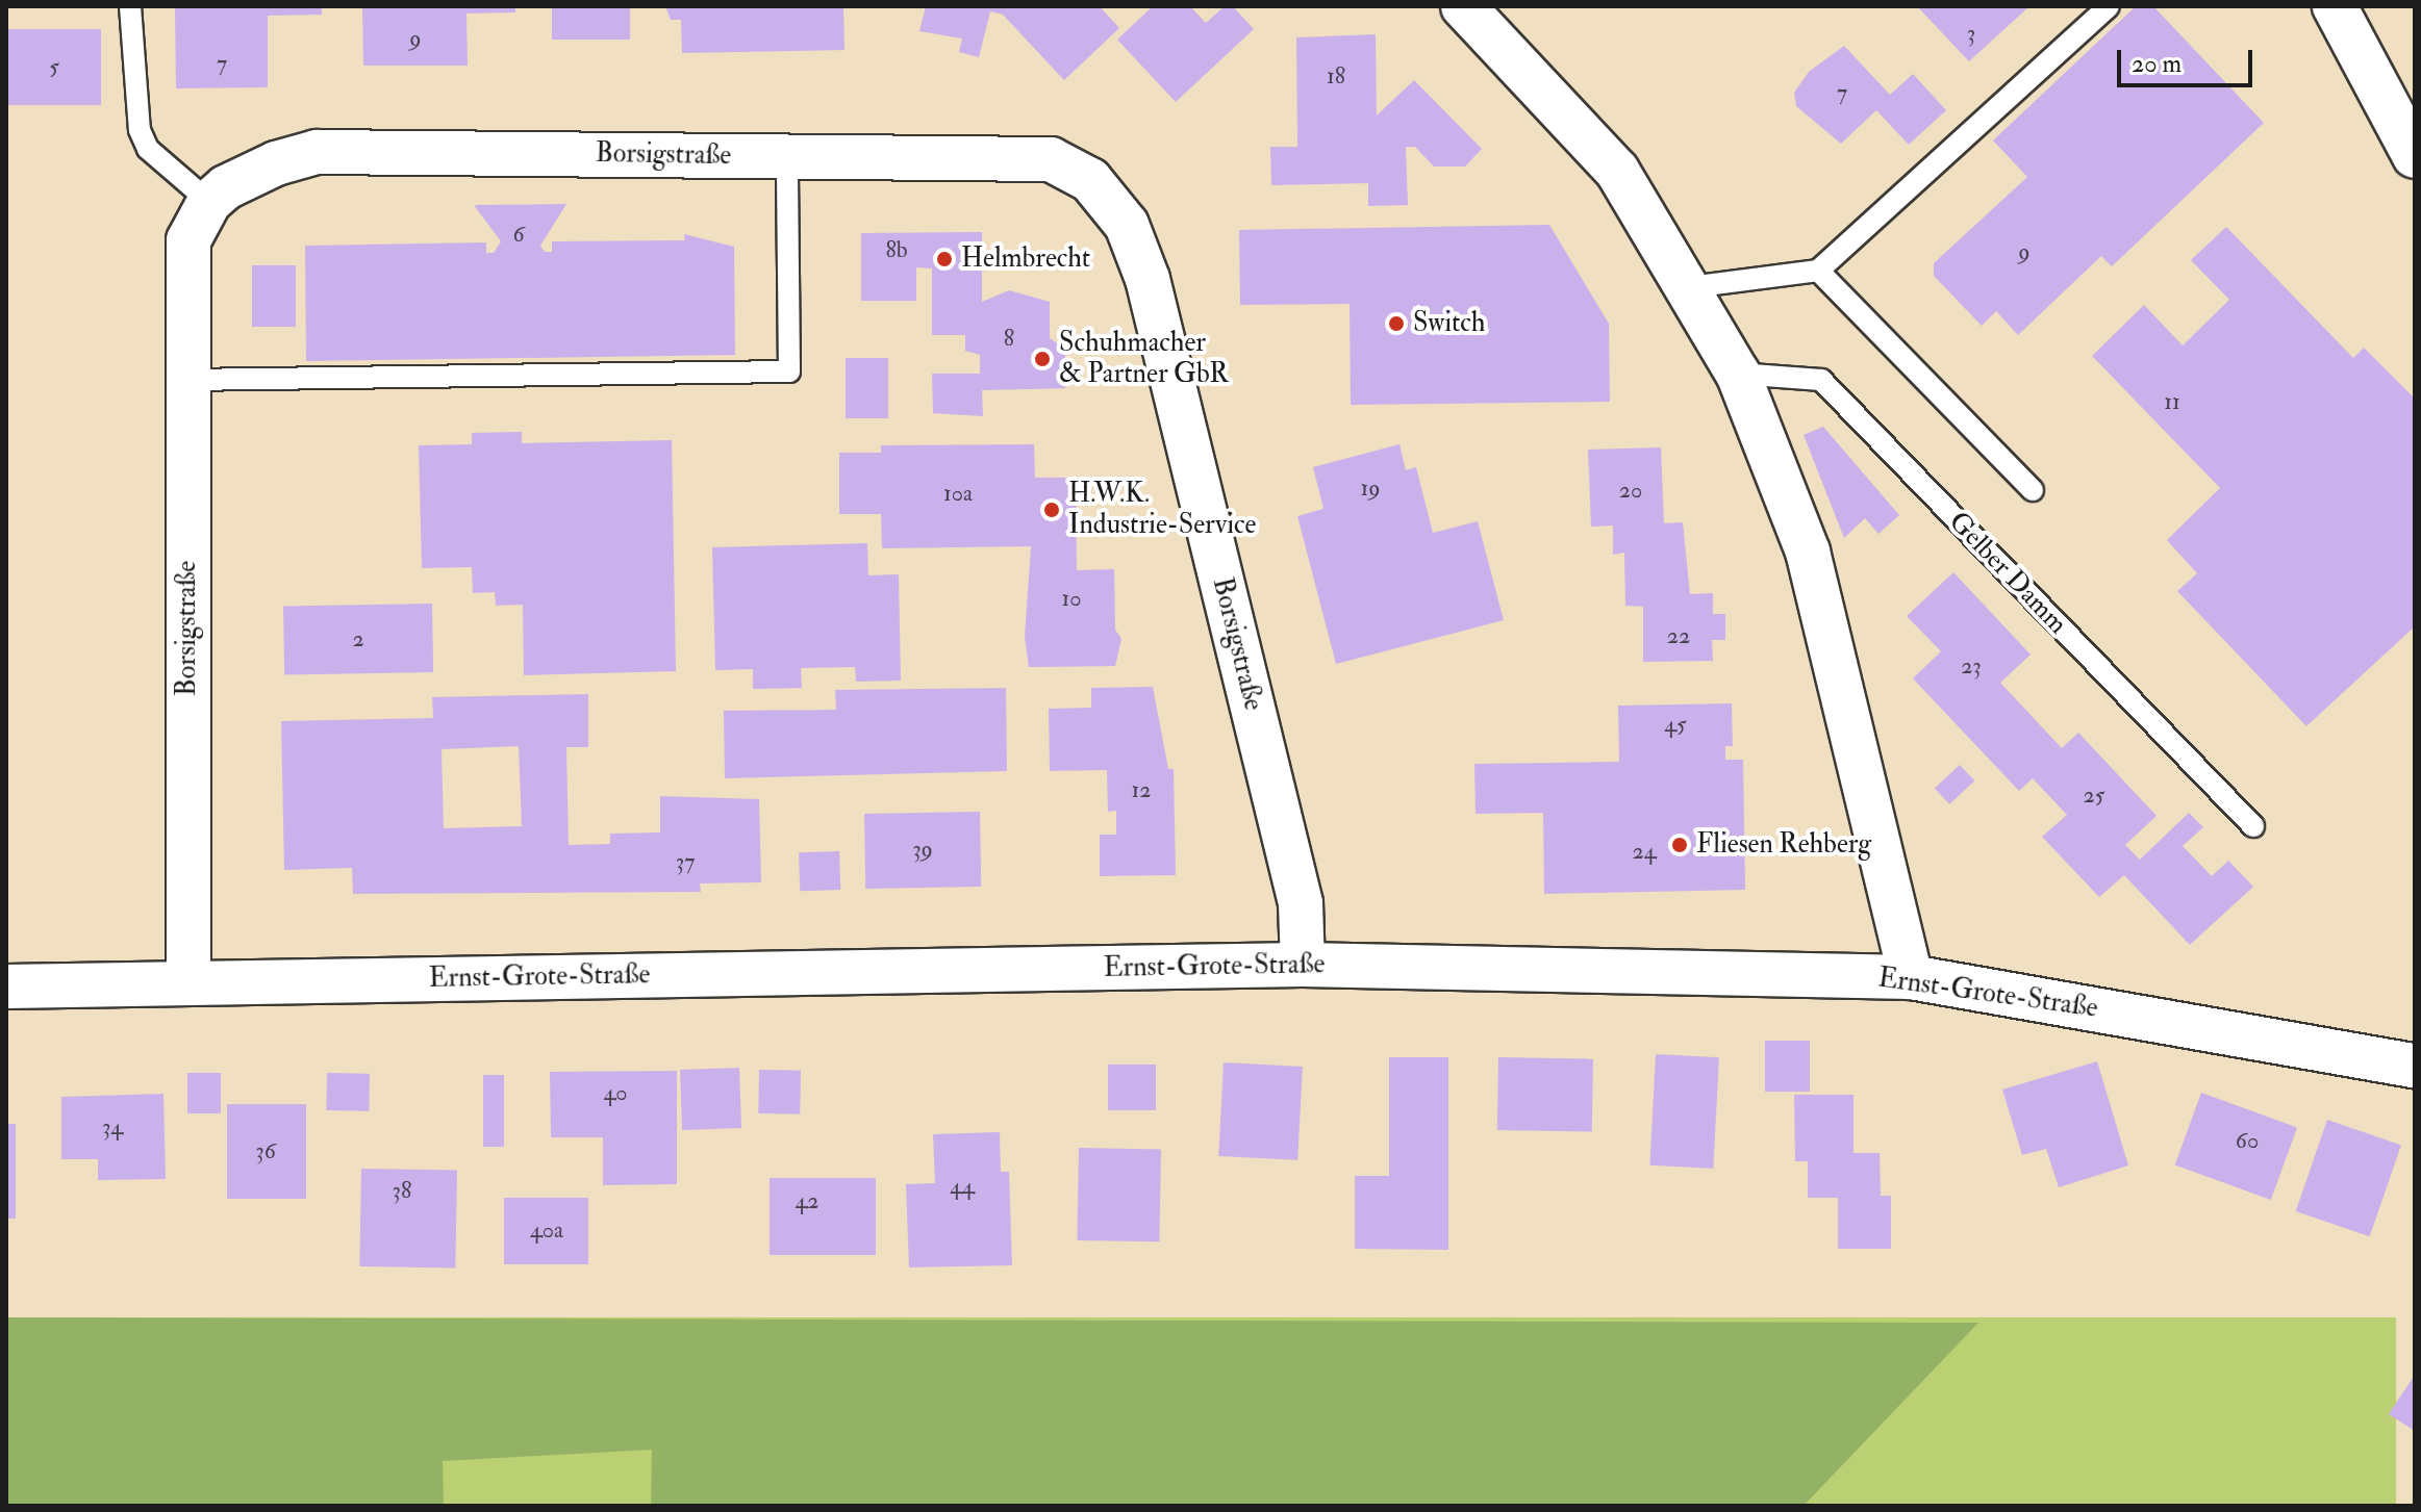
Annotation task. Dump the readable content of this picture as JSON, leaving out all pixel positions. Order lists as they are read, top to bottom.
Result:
{
  "streets": {
    "street": ["Borsigstraße", "Ernst-Grote-Straße"],
    "lane": ["Gelber Damm"]
  },
  "crossings": [
    ["Borsigstraße", "Ernst-Grote-Straße"]
  ],
  "places": [
    "Helmbrecht",
    "Switch",
    "Schuhmacher & Partner GbR",
    "H.W.K. Industrie-Service",
    "Fliesen Rehberg"
  ],
  "house_numbers": [
    "3",
    "9",
    "7",
    "5",
    "18",
    "7",
    "6",
    "8b",
    "9",
    "8",
    "11",
    "19",
    "20",
    "10a",
    "10",
    "22",
    "2",
    "23",
    "45",
    "12",
    "25",
    "39",
    "24",
    "37",
    "40",
    "34",
    "60",
    "36",
    "44",
    "38",
    "42",
    "40a"
  ],
  "scale_bar": "20 m"
}
